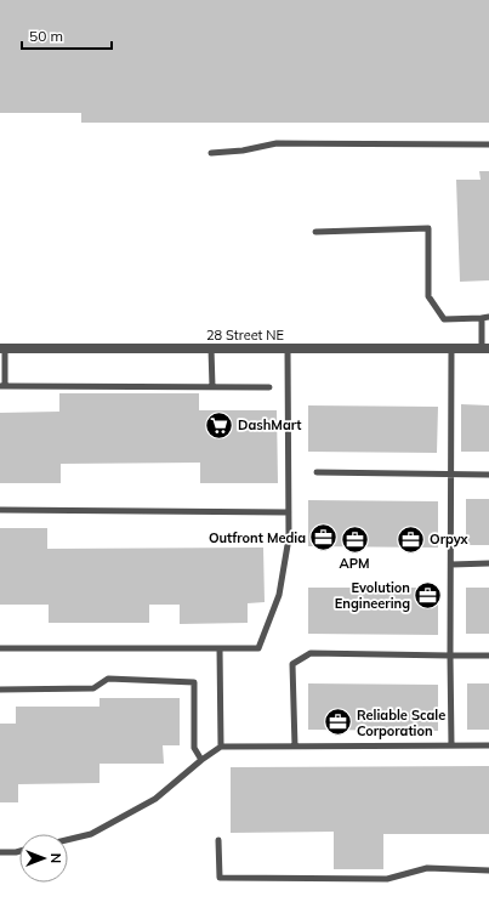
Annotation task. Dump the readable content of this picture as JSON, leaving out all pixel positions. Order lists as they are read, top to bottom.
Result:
{
  "streets": {
    "street": ["28 Street NE"]
  },
  "places": {
    "supermarket": ["DashMart"],
    "office": [
      "Outfront Media",
      "APM",
      "Orpyx",
      "Evolution Engineering",
      "Reliable Scale Corporation"
    ]
  },
  "scale_bar": "50 m",
  "north": "right"
}
